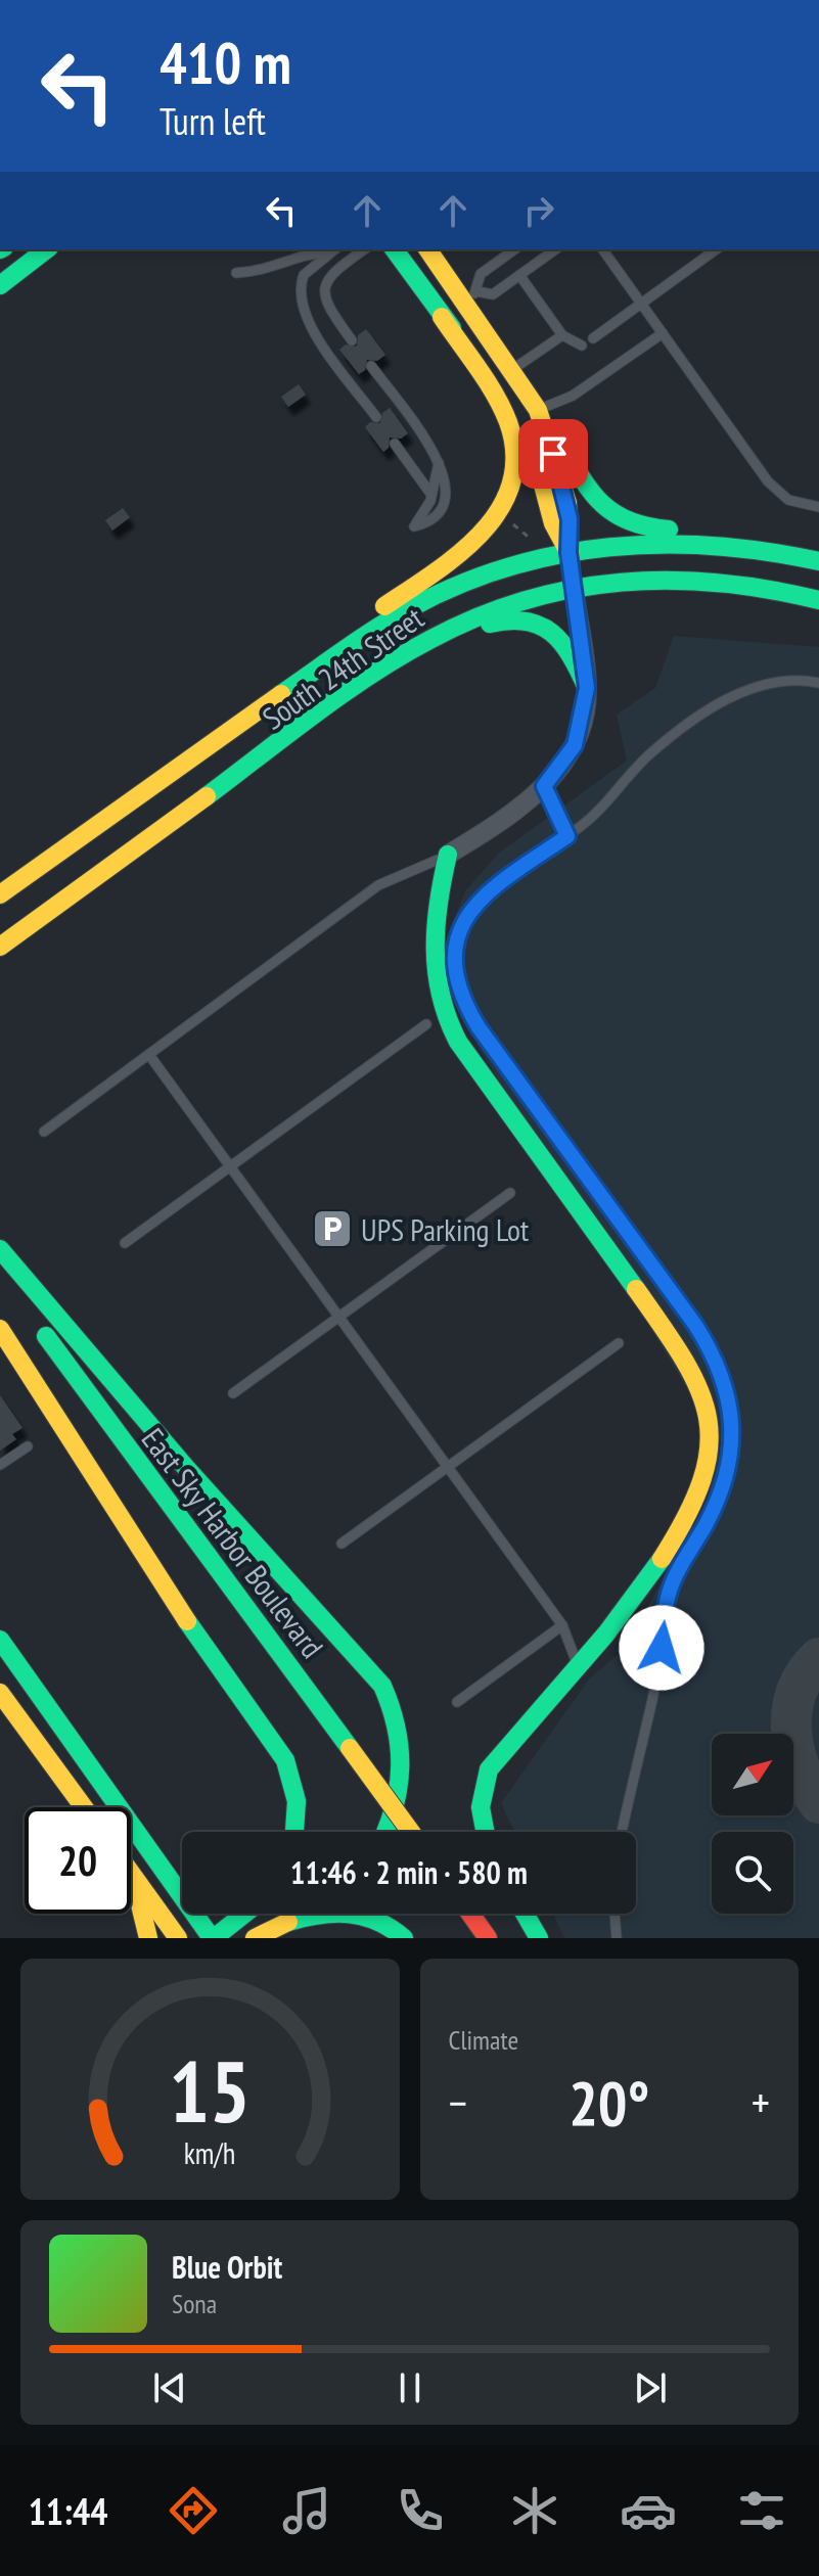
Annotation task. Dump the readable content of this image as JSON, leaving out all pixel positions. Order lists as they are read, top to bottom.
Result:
{
  "streets": {
    "main road": ["South 24th Street", "East Sky Harbor Boulevard"]
  },
  "places": {
    "parking": ["UPS Parking Lot"]
  },
  "north": "top right",
  "page": {
    "turn": ["410 m", "Turn left"],
    "limit": "20",
    "trip": "11:46 · 2 min · 580 m",
    "tile": "Climate",
    "heat": ["−", "20°", "+"],
    "song": ["Blue Orbit", "Sona"],
    "tabs": "11:44",
    "gauge": ["15", "km/h"]
  }
}
